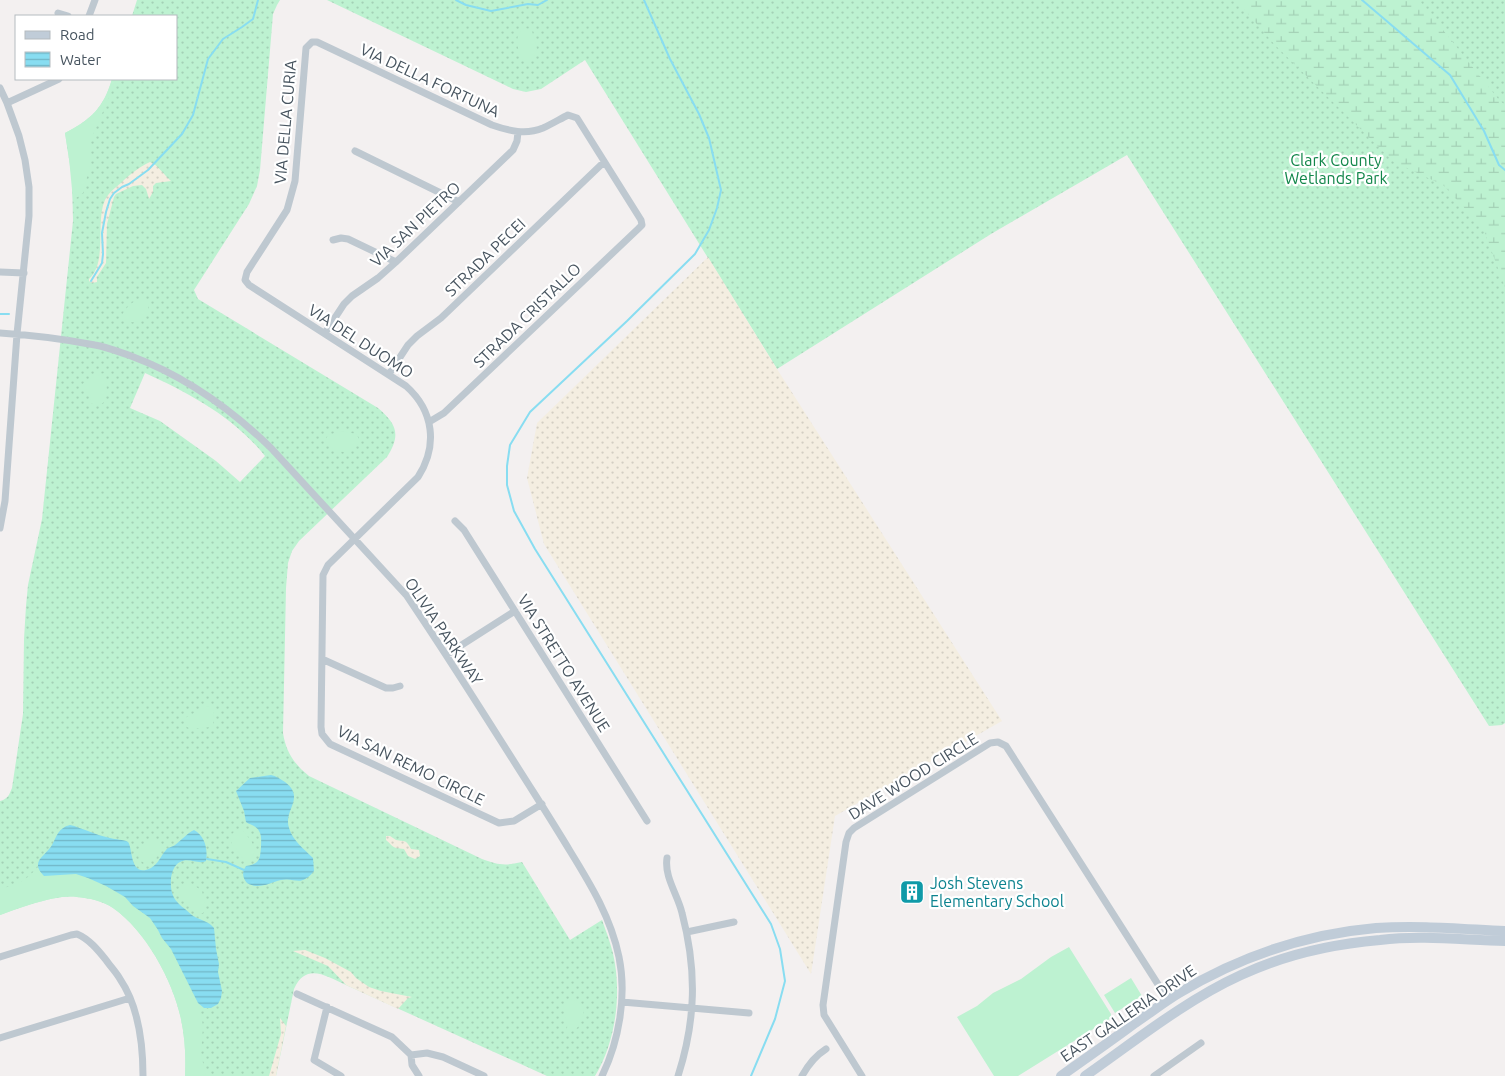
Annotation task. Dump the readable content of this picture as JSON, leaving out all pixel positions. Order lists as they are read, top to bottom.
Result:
{
  "streets": {
    "main road": ["EAST GALLERIA DRIVE"],
    "street": [
      "VIA DELLA FORTUNA",
      "VIA DELLA CURIA",
      "VIA SAN PIETRO",
      "STRADA PECEI",
      "STRADA CRISTALLO",
      "VIA DEL DUOMO",
      "OLIVIA PARKWAY",
      "VIA STRETTO AVENUE",
      "VIA SAN REMO CIRCLE",
      "DAVE WOOD CIRCLE"
    ]
  },
  "crossings": [
    ["VIA DELLA FORTUNA", "VIA DELLA CURIA"],
    ["VIA DELLA FORTUNA", "VIA SAN PIETRO"],
    ["VIA DELLA FORTUNA", "STRADA PECEI"],
    ["VIA DELLA FORTUNA", "STRADA CRISTALLO"],
    ["VIA DELLA CURIA", "VIA DEL DUOMO"],
    ["VIA SAN PIETRO", "VIA DEL DUOMO"],
    ["STRADA PECEI", "STRADA CRISTALLO"],
    ["STRADA PECEI", "VIA DEL DUOMO"],
    ["STRADA CRISTALLO", "VIA DEL DUOMO"],
    ["VIA DEL DUOMO", "OLIVIA PARKWAY"],
    ["VIA DEL DUOMO", "VIA SAN REMO CIRCLE"],
    ["OLIVIA PARKWAY", "VIA SAN REMO CIRCLE"],
    ["DAVE WOOD CIRCLE", "EAST GALLERIA DRIVE"]
  ],
  "parks": ["Clark County Wetlands Park"],
  "places": {
    "building": ["Josh Stevens Elementary School"]
  },
  "legend": ["Road", "Water"]
}
